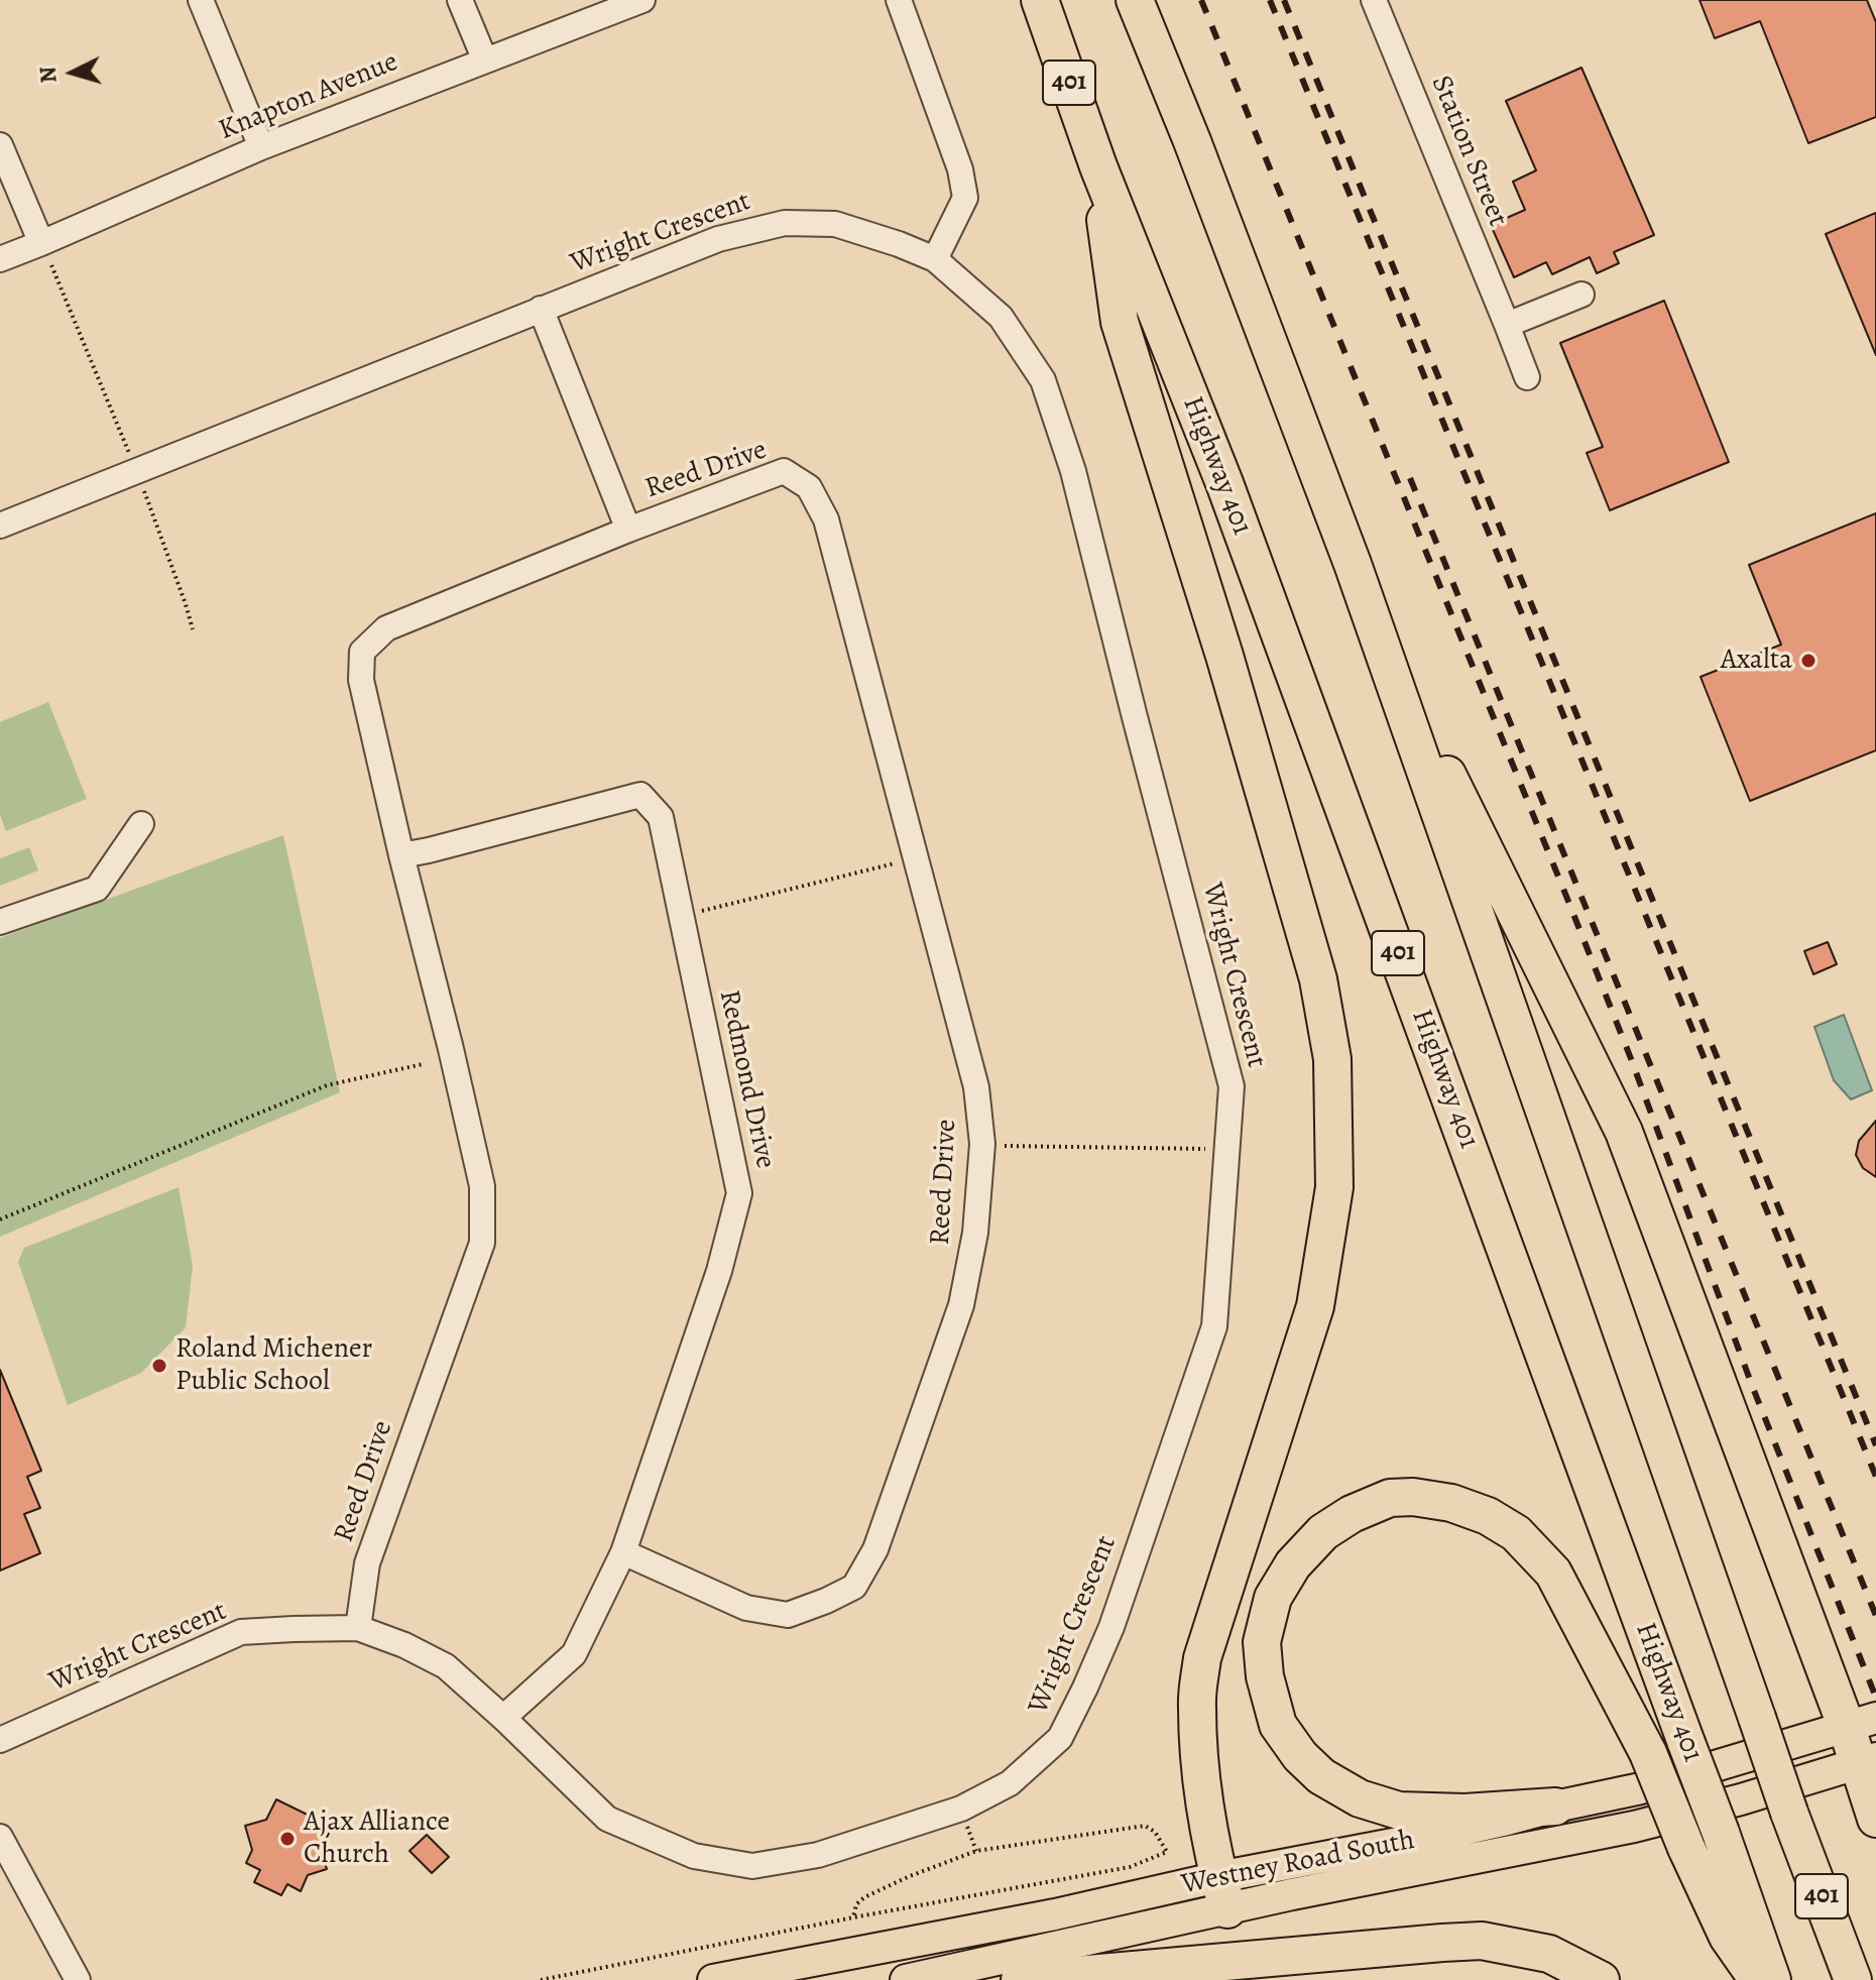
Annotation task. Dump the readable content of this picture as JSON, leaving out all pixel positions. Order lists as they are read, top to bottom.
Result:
{
  "streets": {
    "highway": ["401", "Highway 401"],
    "main road": ["Westney Road South"],
    "street": [
      "Knapton Avenue",
      "Station Street",
      "Wright Crescent",
      "Reed Drive",
      "Redmond Drive"
    ]
  },
  "crossings": [
    ["Wright Crescent", "Reed Drive"],
    ["Wright Crescent", "Redmond Drive"],
    ["Reed Drive", "Redmond Drive"]
  ],
  "places": ["Axalta", "Roland Michener Public School", "Ajax Alliance Church"],
  "north": "left"
}
